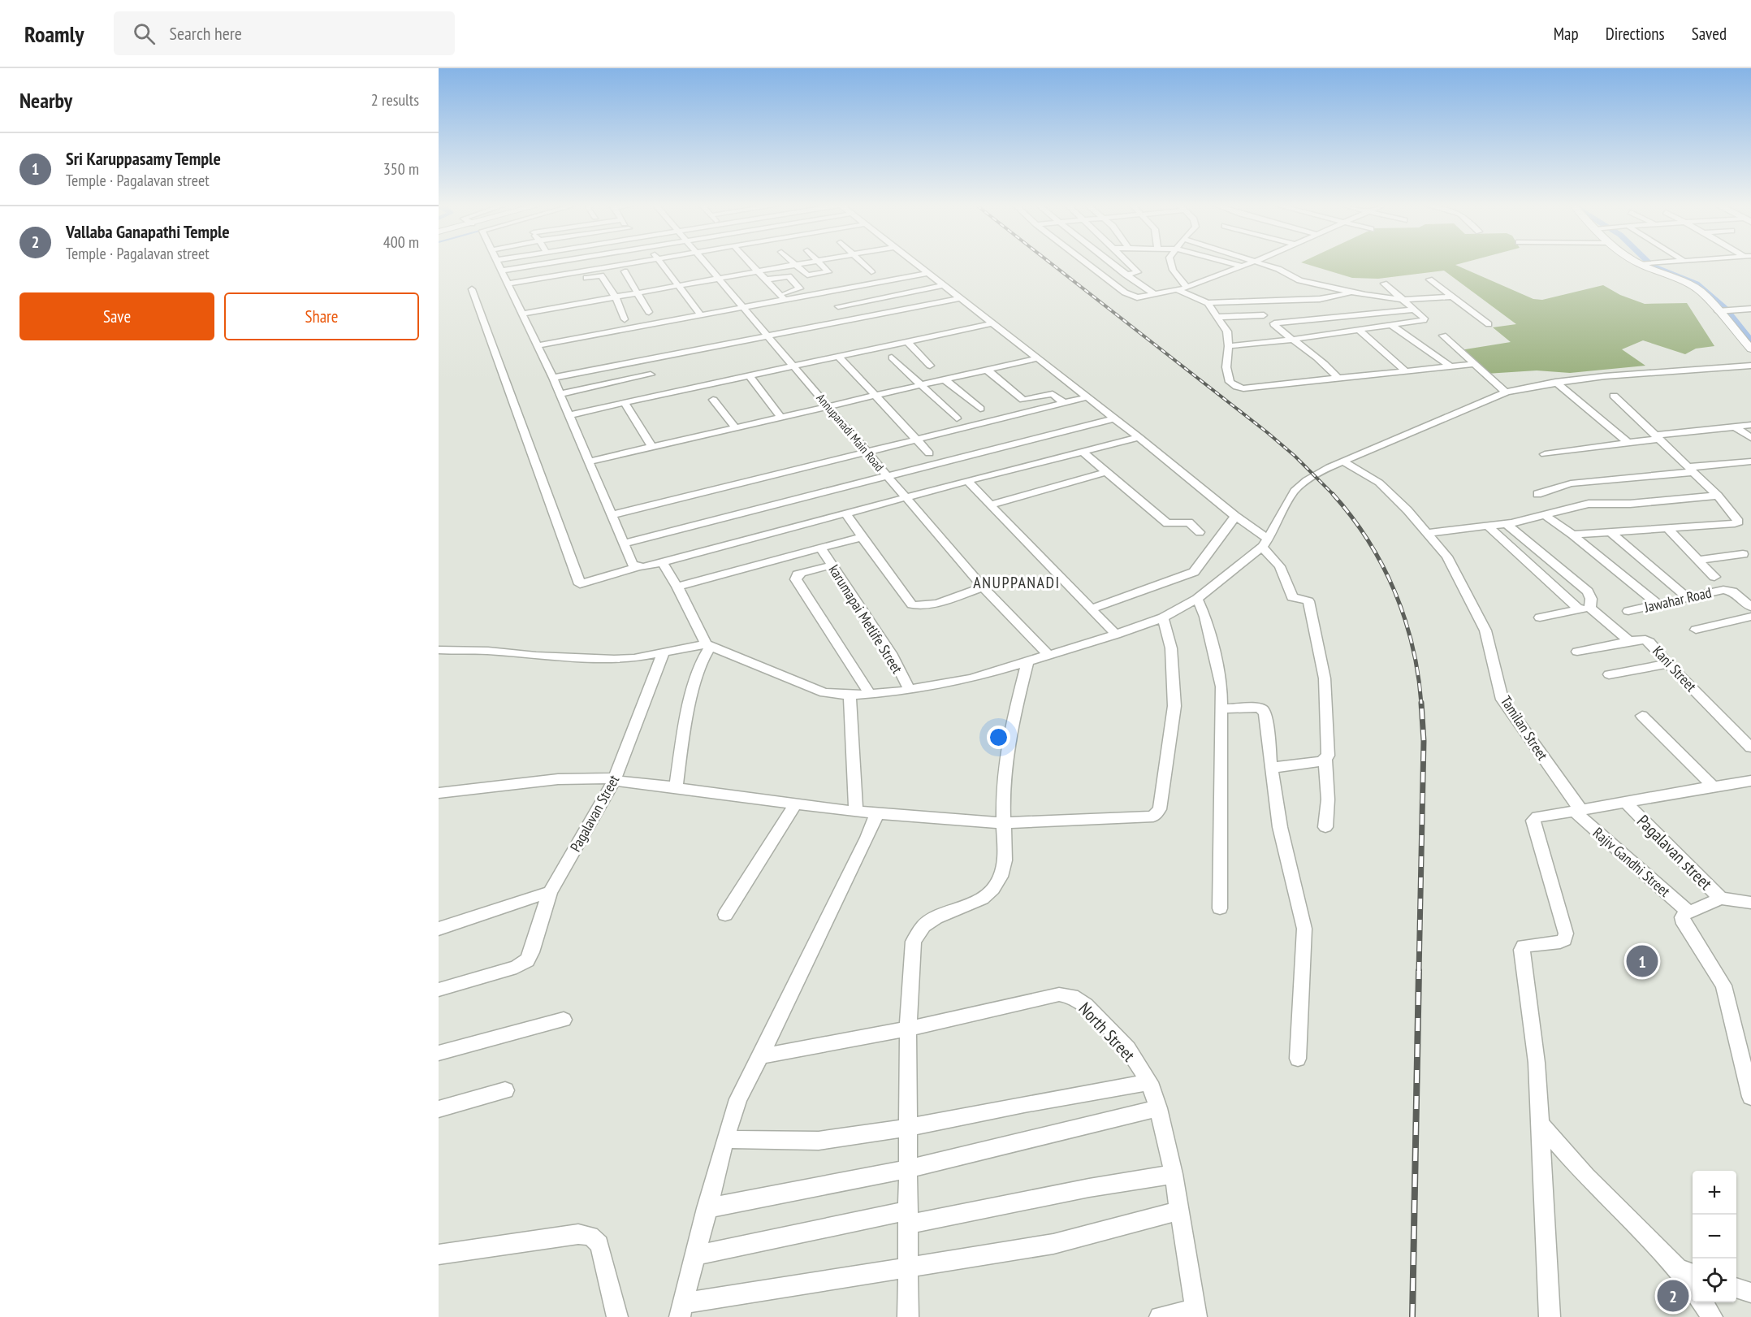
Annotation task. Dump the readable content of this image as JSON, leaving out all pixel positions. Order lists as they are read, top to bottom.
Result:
{
  "streets": {
    "street": [
      "Annupanadi Main Road",
      "Jawahar Road",
      "karumapai Metlife Street",
      "Kani Street",
      "Tamilan Street",
      "Pagalavan Street",
      "Pagalavan street",
      "Rajiv Gandhi Street",
      "North Street"
    ]
  },
  "crossings": [
    ["Tamilan Street", "Rajiv Gandhi Street"],
    ["Pagalavan street", "Rajiv Gandhi Street"]
  ],
  "districts": ["ANUPPANADI"],
  "page": {
    "header": "Roamly",
    "search": "Search here",
    "nav": ["Map", "Directions", "Saved"],
    "heading": ["Nearby", "2 results"],
    "list": [
      {
        "mark": "1",
        "name": "Sri Karuppasamy Temple",
        "note": "Temple · Pagalavan street",
        "value": "350 m"
      },
      {
        "mark": "2",
        "name": "Vallaba Ganapathi Temple",
        "note": "Temple · Pagalavan street",
        "value": "400 m"
      }
    ],
    "buttons": ["Save", "Share"],
    "pins": ["1", "2"],
    "map_buttons": ["+", "−"]
  }
}
